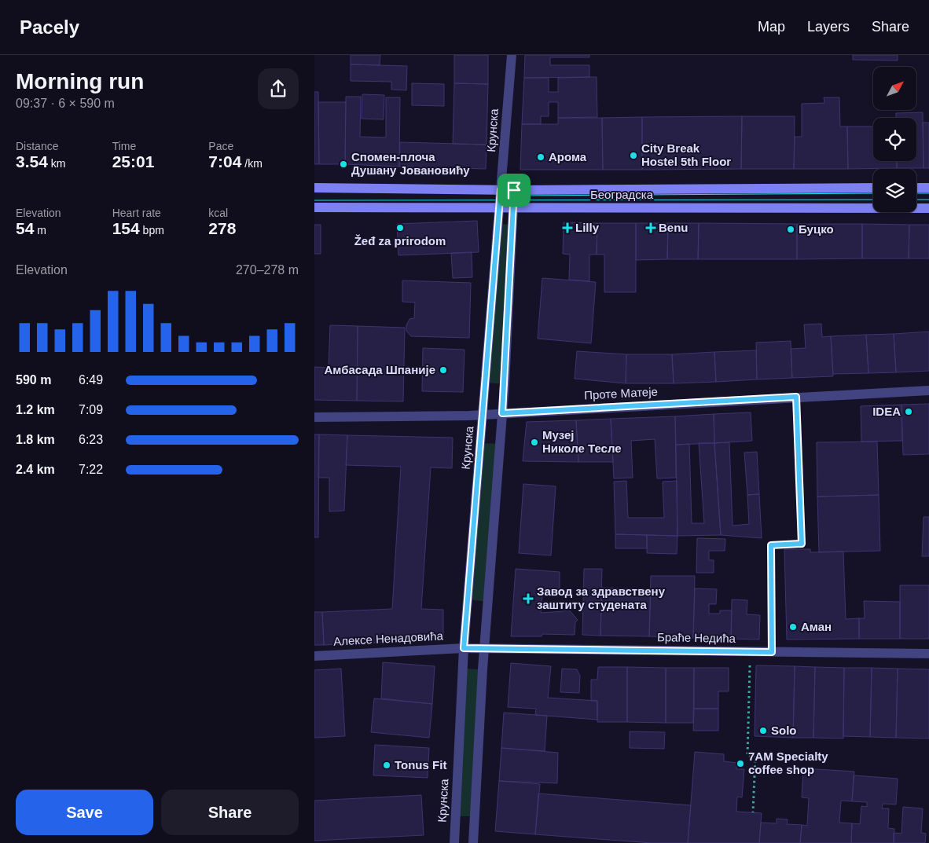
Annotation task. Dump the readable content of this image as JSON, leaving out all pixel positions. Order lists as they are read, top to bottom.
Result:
{
  "streets": {
    "main road": ["Београдска"],
    "street": [
      "Крунска",
      "Проте Матеје",
      "Браће Недића",
      "Алексе Ненадовића"
    ]
  },
  "crossings": [
    ["Крунска", "Београдска"],
    ["Крунска", "Проте Матеје"],
    ["Крунска", "Браће Недића"],
    ["Крунска", "Алексе Ненадовића"],
    ["Браће Недића", "Алексе Ненадовића"]
  ],
  "places": {
    "other": [
      "City Break Hostel 5th Floor",
      "Арома",
      "Спомен-плоча Душану Јовановићу",
      "Žeđ za prirodom",
      "Буцко",
      "Амбасада Шпаније",
      "IDEA",
      "Музеј Николе Тесле",
      "Аман",
      "Solo",
      "7AM Specialty coffee shop",
      "Tonus Fit"
    ],
    "health": ["Lilly", "Benu", "Завод за здравствену заштиту студената"]
  },
  "north": "top right",
  "page": {
    "header": "Pacely",
    "nav": ["Map", "Layers", "Share"],
    "heading": ["Morning run", "09:37 · 6 × 590 m"],
    "stats": [
      ["Distance", "3.54 km"],
      ["Time", "25:01"],
      ["Pace", "7:04 /km"],
      ["Elevation", "54 m"],
      ["Heart rate", "154 bpm"],
      ["kcal", "278"]
    ],
    "chart": ["Elevation", "270–278 m"],
    "list": [
      {
        "name": "590 m",
        "note": "6:49"
      },
      {
        "name": "1.2 km",
        "note": "7:09"
      },
      {
        "name": "1.8 km",
        "note": "6:23"
      },
      {
        "name": "2.4 km",
        "note": "7:22"
      }
    ],
    "buttons": ["Save", "Share"]
  }
}
